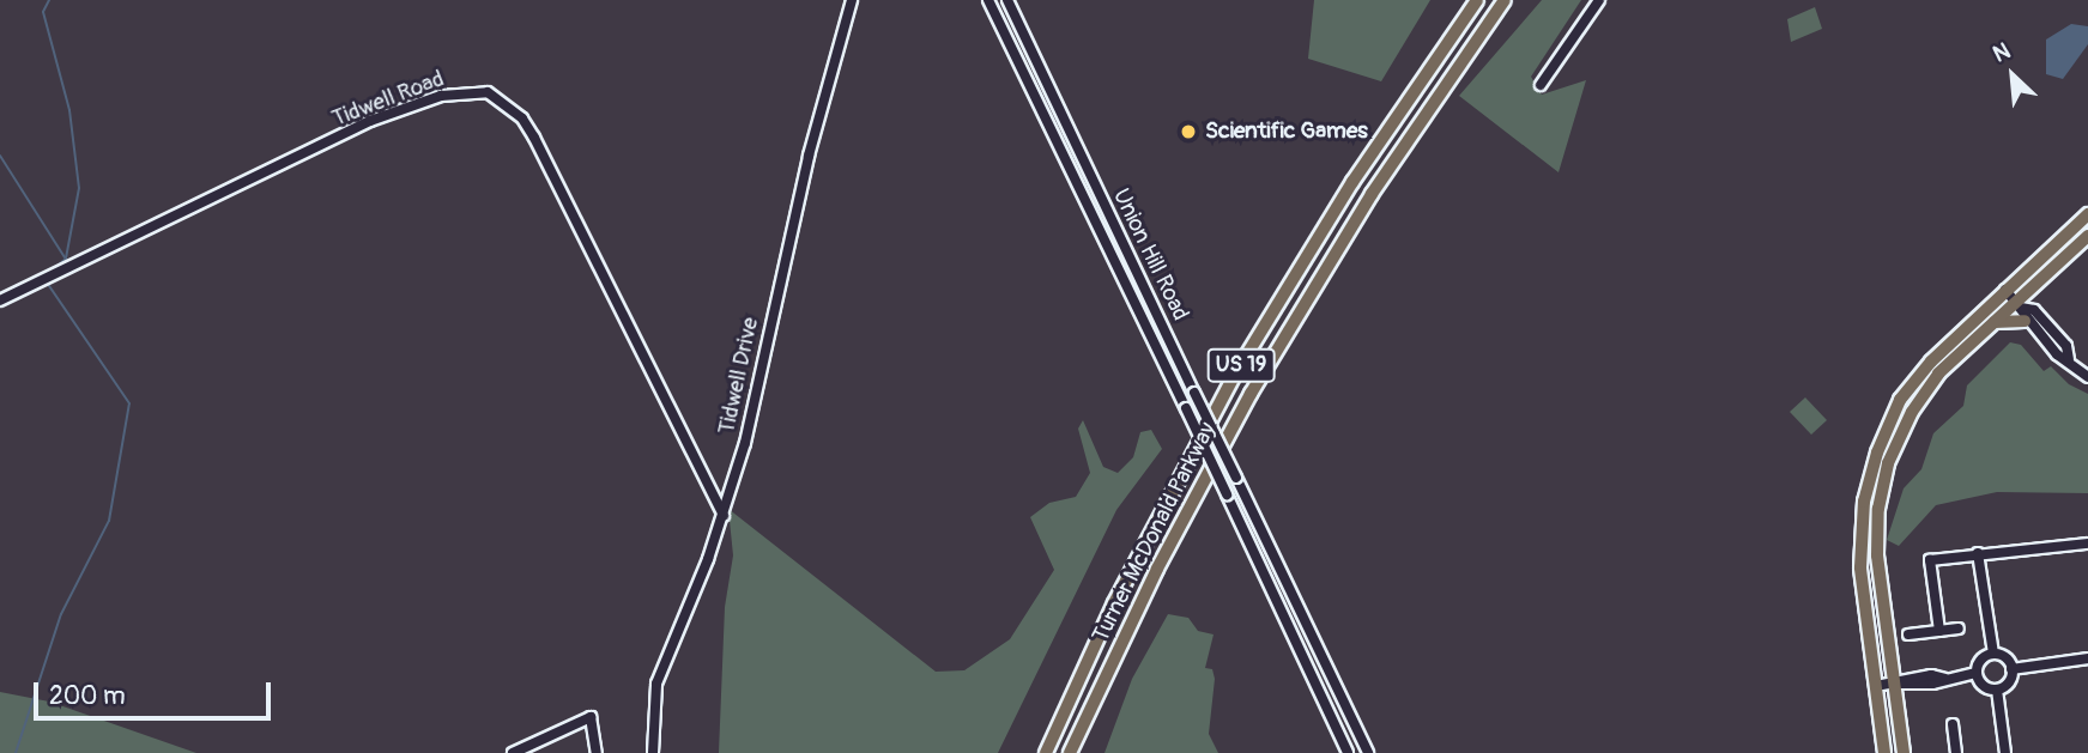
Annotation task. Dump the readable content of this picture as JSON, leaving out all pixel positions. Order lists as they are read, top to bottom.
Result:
{
  "streets": {
    "highway": ["US 19", "Turner McDonald Parkway"],
    "street": ["Tidwell Road", "Union Hill Road", "Tidwell Drive"]
  },
  "crossings": [
    ["Tidwell Road", "Tidwell Drive"]
  ],
  "places": ["Scientific Games"],
  "scale_bar": "200 m",
  "north": "top left"
}
